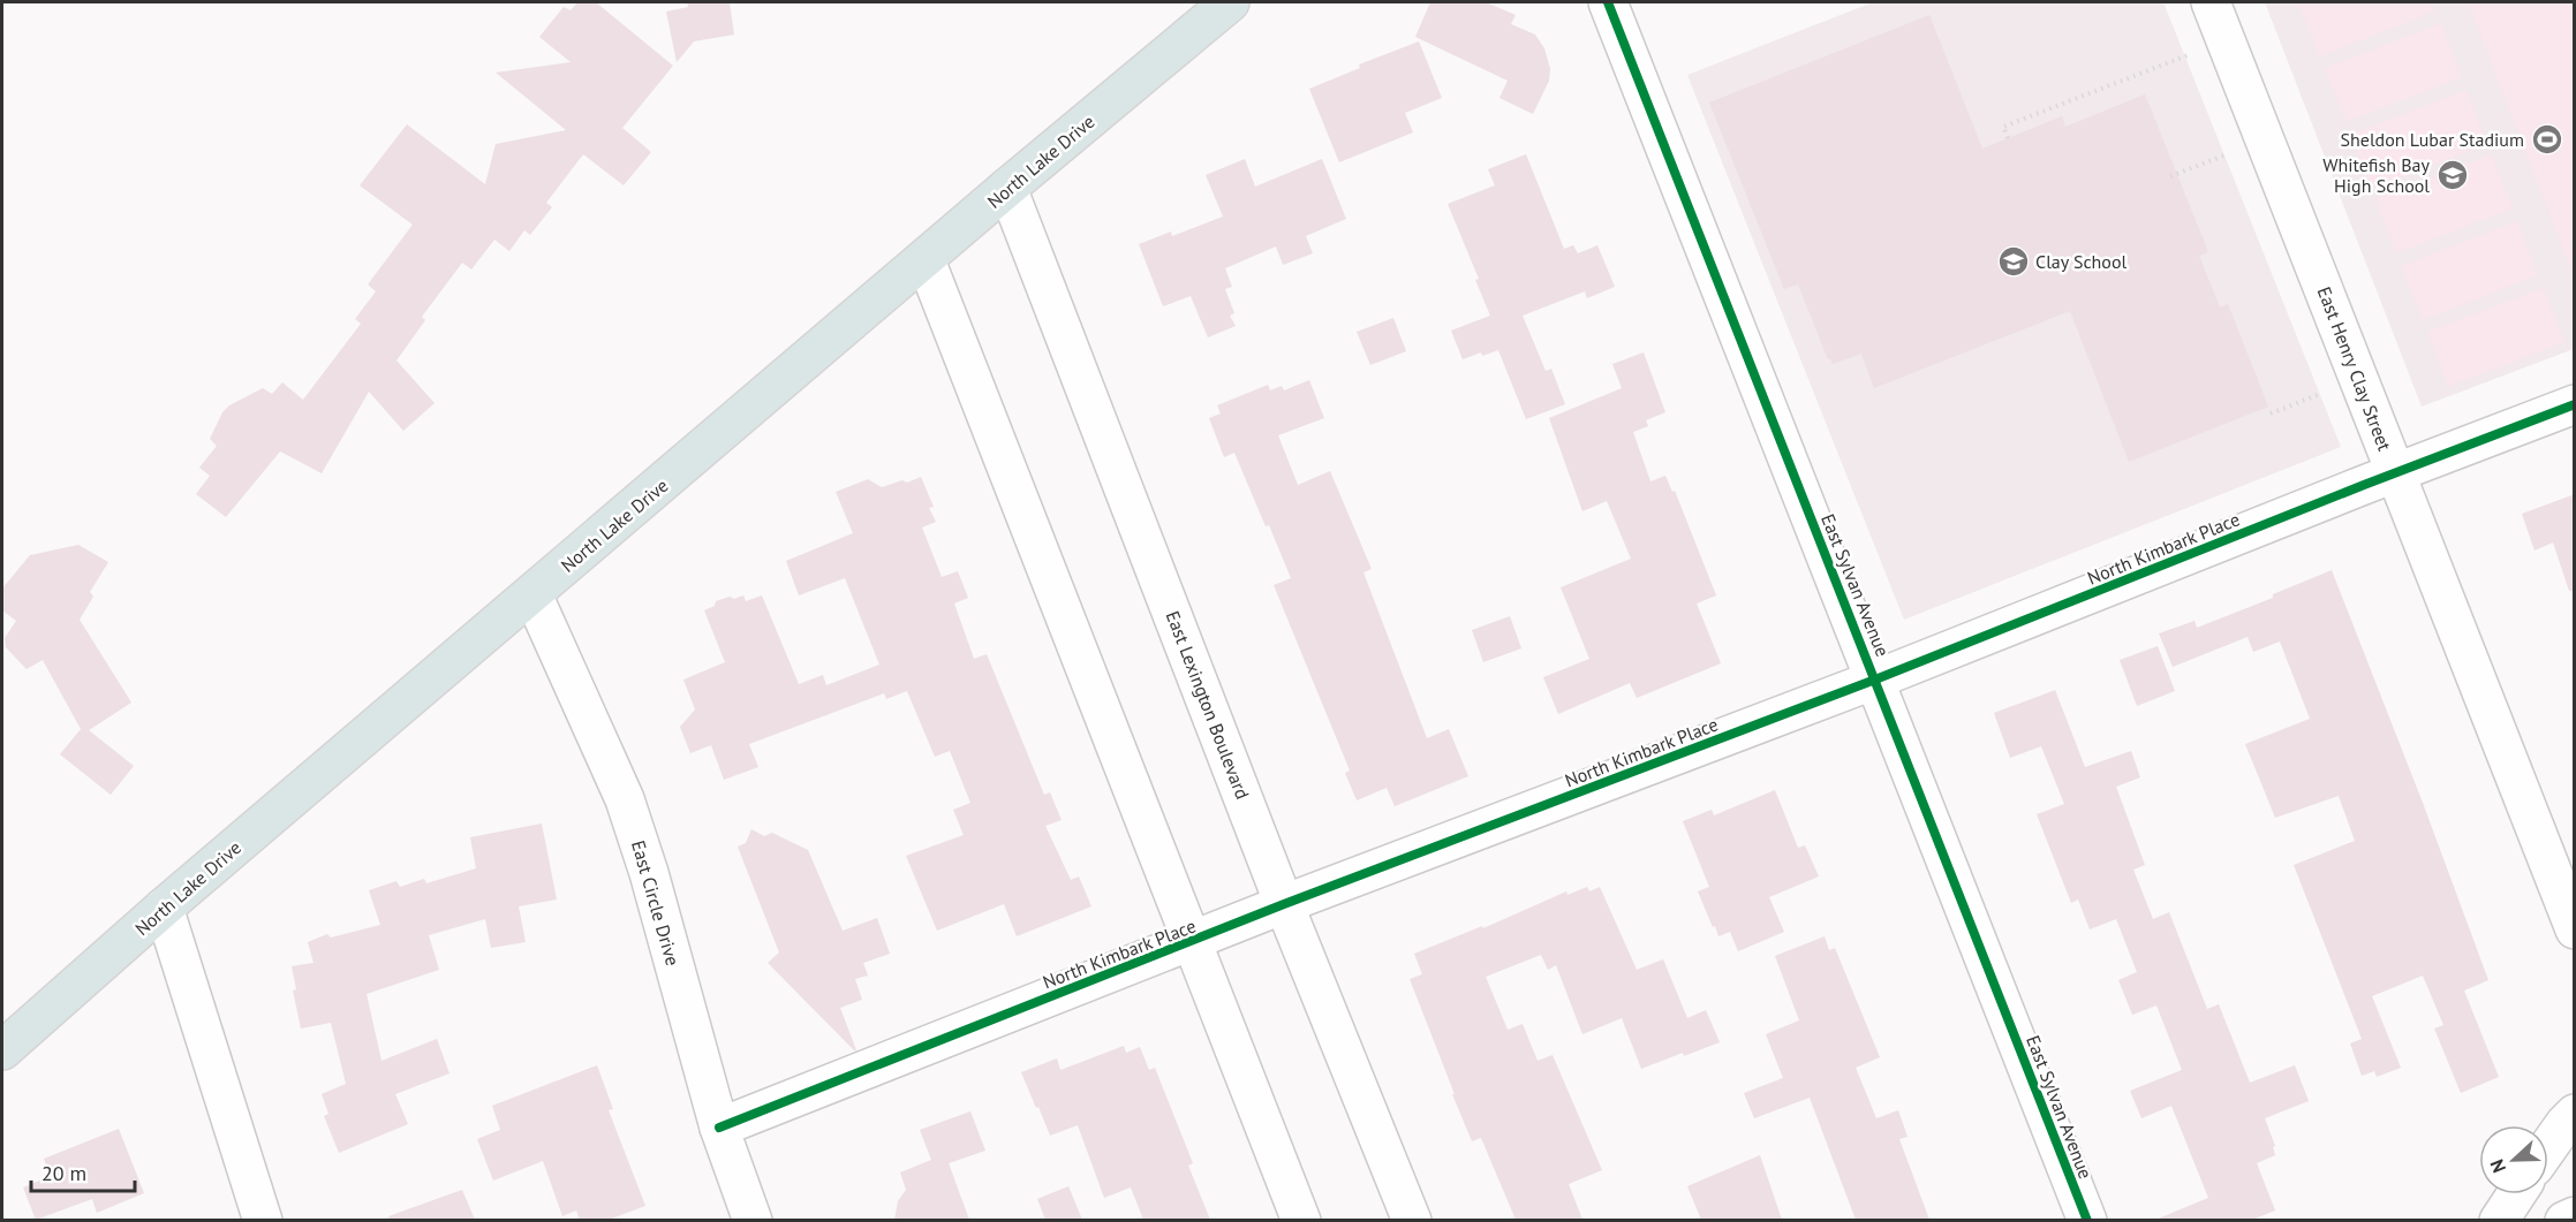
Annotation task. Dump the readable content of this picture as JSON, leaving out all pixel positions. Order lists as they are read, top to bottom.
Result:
{
  "streets": {
    "main road": ["North Lake Drive"],
    "street": [
      "East Henry Clay Street",
      "North Kimbark Place",
      "East Sylvan Avenue",
      "East Lexington Boulevard",
      "East Circle Drive"
    ]
  },
  "crossings": [
    ["North Lake Drive", "East Lexington Boulevard"],
    ["North Lake Drive", "East Circle Drive"],
    ["East Henry Clay Street", "North Kimbark Place"],
    ["North Kimbark Place", "East Sylvan Avenue"],
    ["North Kimbark Place", "East Lexington Boulevard"],
    ["North Kimbark Place", "East Circle Drive"]
  ],
  "places": {
    "sports": ["Sheldon Lubar Stadium"],
    "school or university": ["Whitefish Bay High School", "Clay School"]
  },
  "scale_bar": "20 m",
  "north": "left"
}
